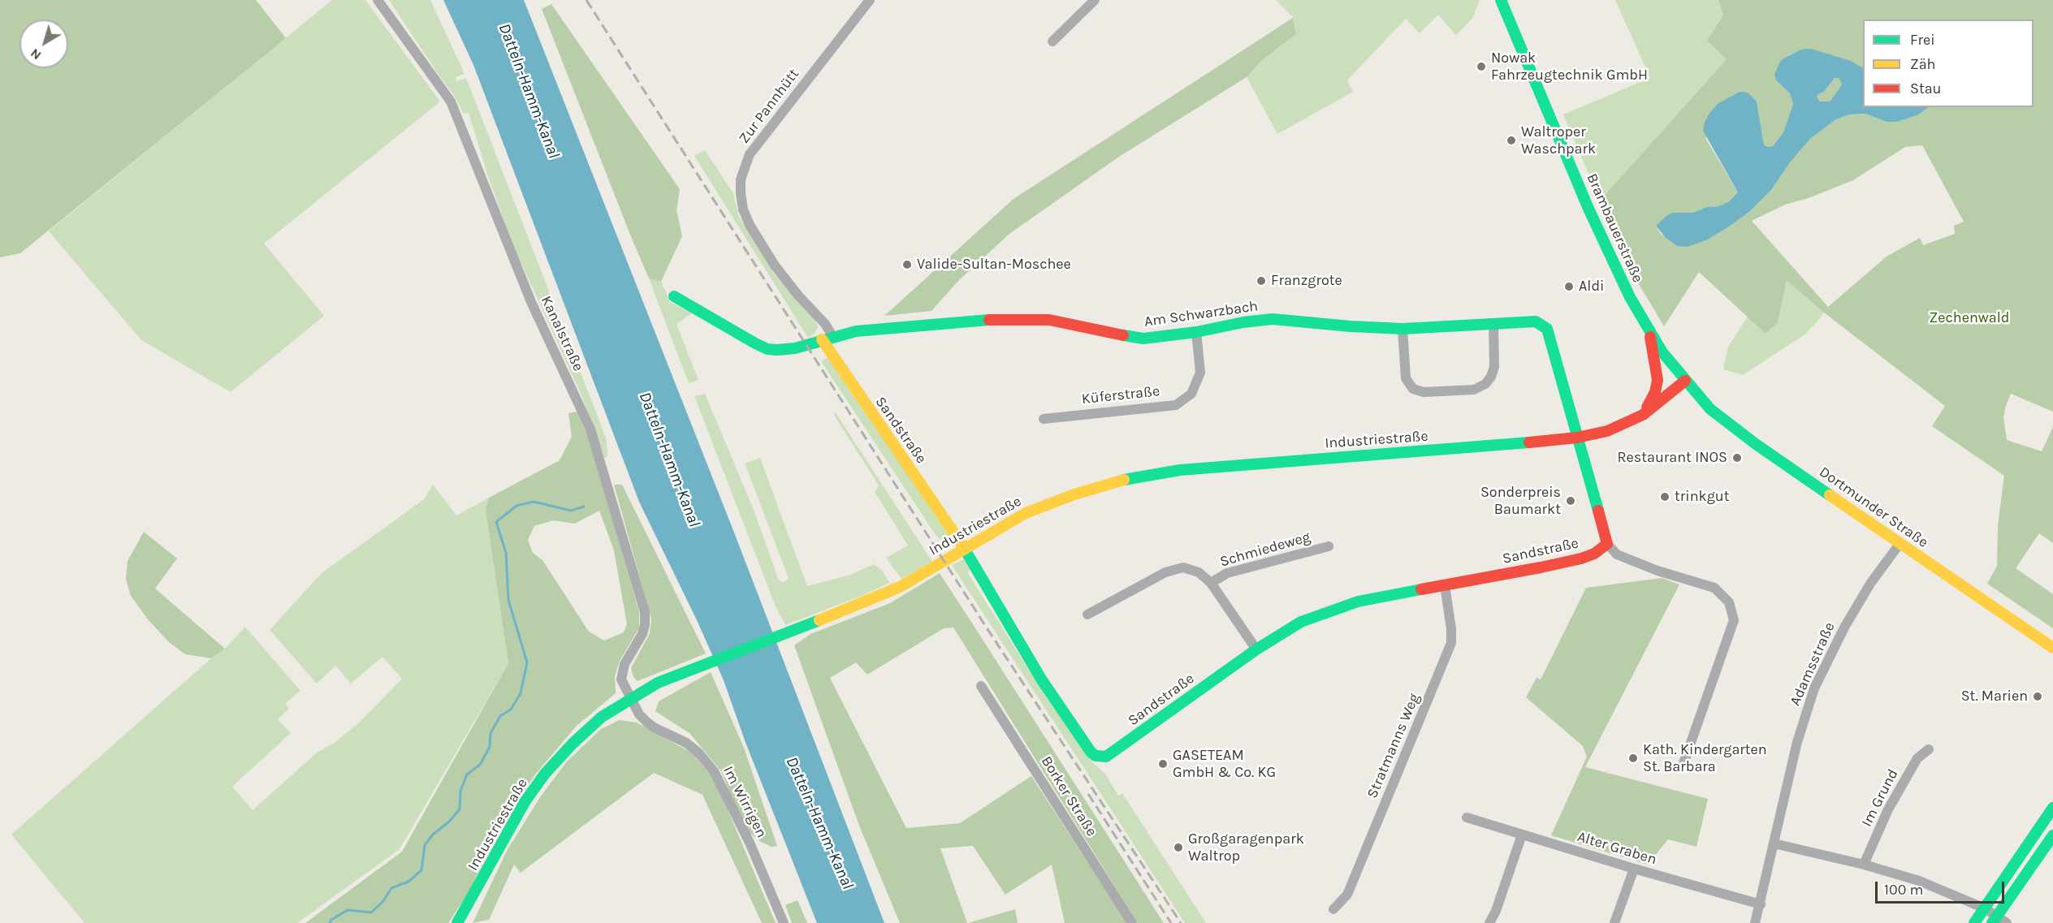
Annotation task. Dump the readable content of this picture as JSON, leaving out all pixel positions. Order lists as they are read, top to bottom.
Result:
{
  "streets": {
    "street": [
      "Zur Pannhütt",
      "Brambauerstraße",
      "Am Schwarzbach",
      "Kanalstraße",
      "Küferstraße",
      "Sandstraße",
      "Industriestraße",
      "Dortmunder Straße",
      "Schmiedeweg",
      "Adamsstraße",
      "Stratmanns Weg",
      "Borker Straße",
      "Im Grund",
      "Im Wirrigen",
      "Alter Graben"
    ]
  },
  "crossings": [
    ["Zur Pannhütt", "Am Schwarzbach"],
    ["Zur Pannhütt", "Sandstraße"],
    ["Brambauerstraße", "Industriestraße"],
    ["Brambauerstraße", "Dortmunder Straße"],
    ["Am Schwarzbach", "Küferstraße"],
    ["Am Schwarzbach", "Sandstraße"],
    ["Am Schwarzbach", "Industriestraße"],
    ["Kanalstraße", "Industriestraße"],
    ["Kanalstraße", "Im Wirrigen"],
    ["Sandstraße", "Industriestraße"],
    ["Sandstraße", "Schmiedeweg"],
    ["Sandstraße", "Stratmanns Weg"],
    ["Industriestraße", "Dortmunder Straße"],
    ["Industriestraße", "Im Wirrigen"],
    ["Dortmunder Straße", "Adamsstraße"],
    ["Adamsstraße", "Alter Graben"]
  ],
  "water": ["Datteln-Hamm-Kanal"],
  "parks": ["Zechenwald"],
  "places": [
    "Nowak Fahrzeugtechnik GmbH",
    "Waltroper Waschpark",
    "Valide-Sultan-Moschee",
    "Franzgrote",
    "Aldi",
    "Restaurant INOS",
    "trinkgut",
    "Sonderpreis Baumarkt",
    "St. Marien",
    "Kath. Kindergarten St. Barbara",
    "GASETEAM GmbH & Co. KG",
    "Großgaragenpark Waltrop"
  ],
  "legend": ["Frei", "Zäh", "Stau"],
  "scale_bar": "100 m",
  "north": "bottom left"
}
